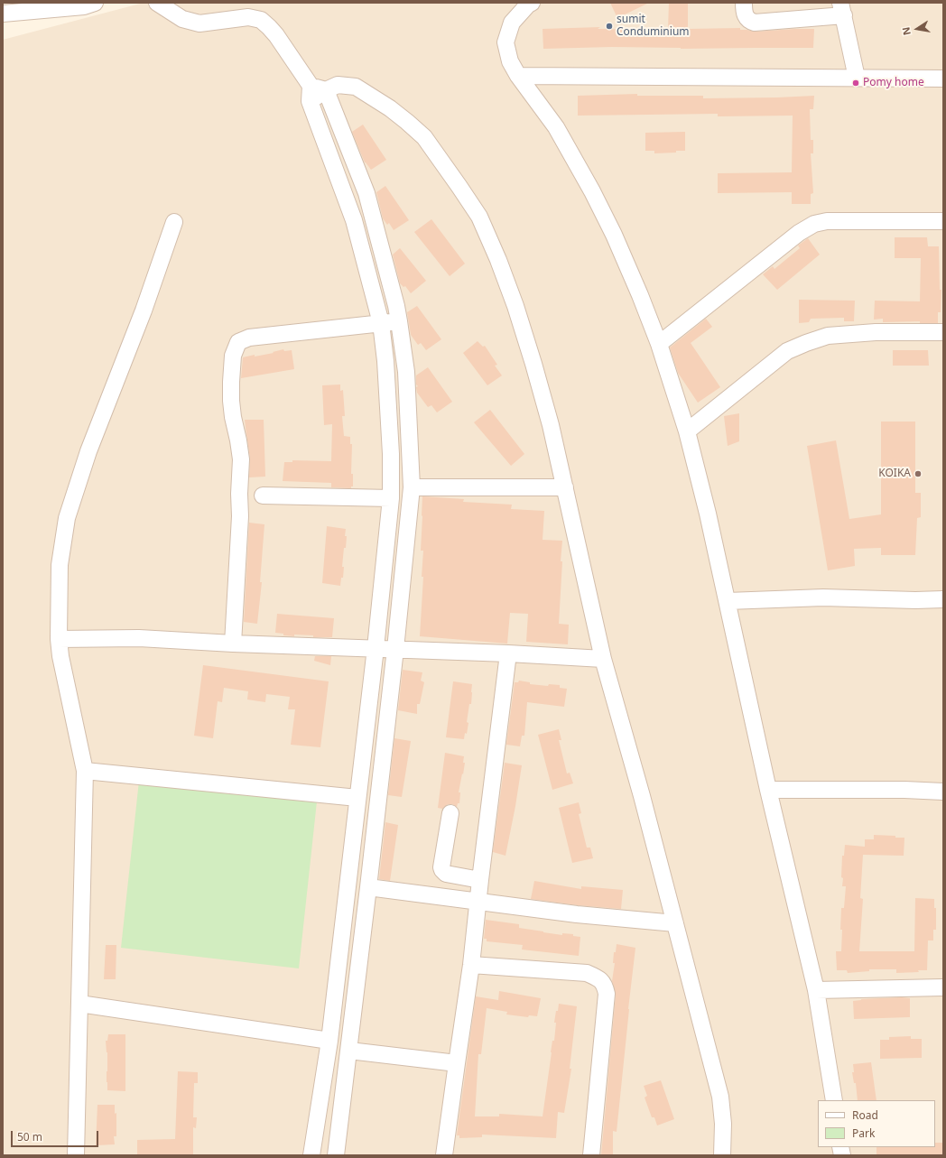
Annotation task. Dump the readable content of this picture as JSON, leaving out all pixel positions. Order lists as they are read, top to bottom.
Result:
{
  "places": ["sumit Conduminium", "Pomy home", "KOIKA"],
  "legend": ["Road", "Park"],
  "scale_bar": "50 m",
  "north": "left"
}
